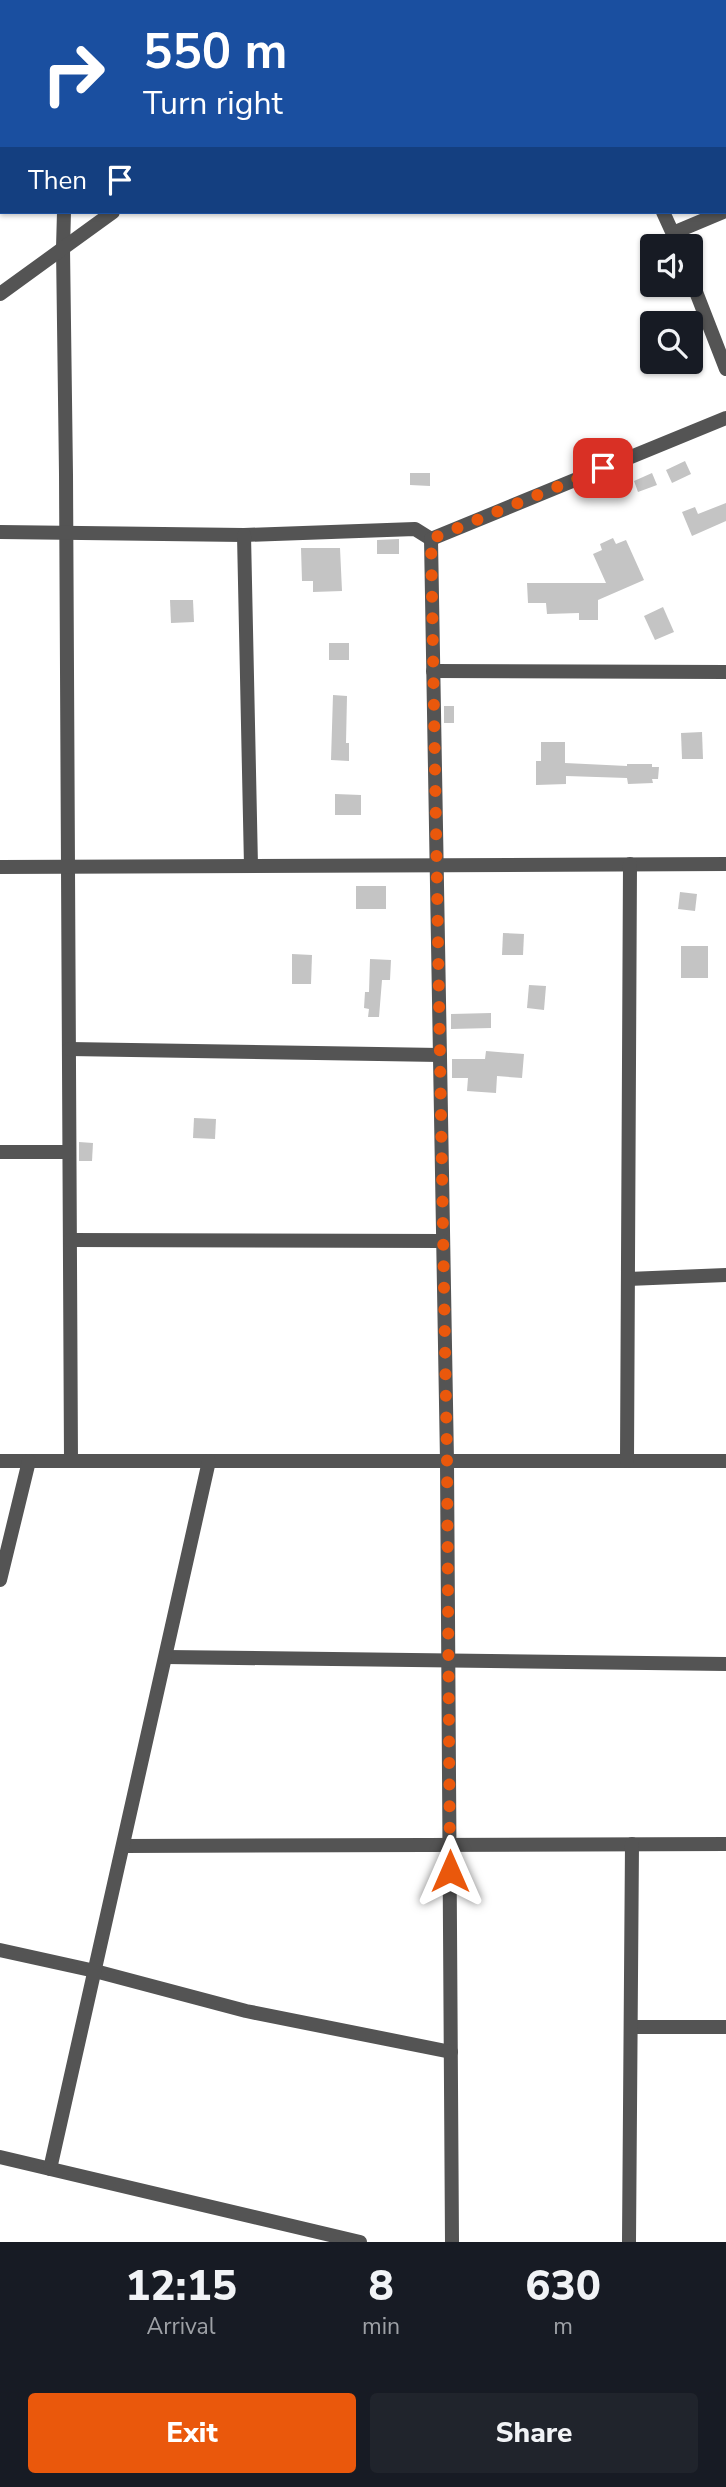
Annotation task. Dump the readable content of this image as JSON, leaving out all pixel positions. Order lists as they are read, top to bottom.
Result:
{
  "page": {
    "turn": ["550 m", "Turn right"],
    "then": "Then",
    "eta": [
      "12:15",
      "Arrival",
      "8",
      "min",
      "630",
      "m"
    ],
    "buttons": ["Exit", "Share"]
  }
}
